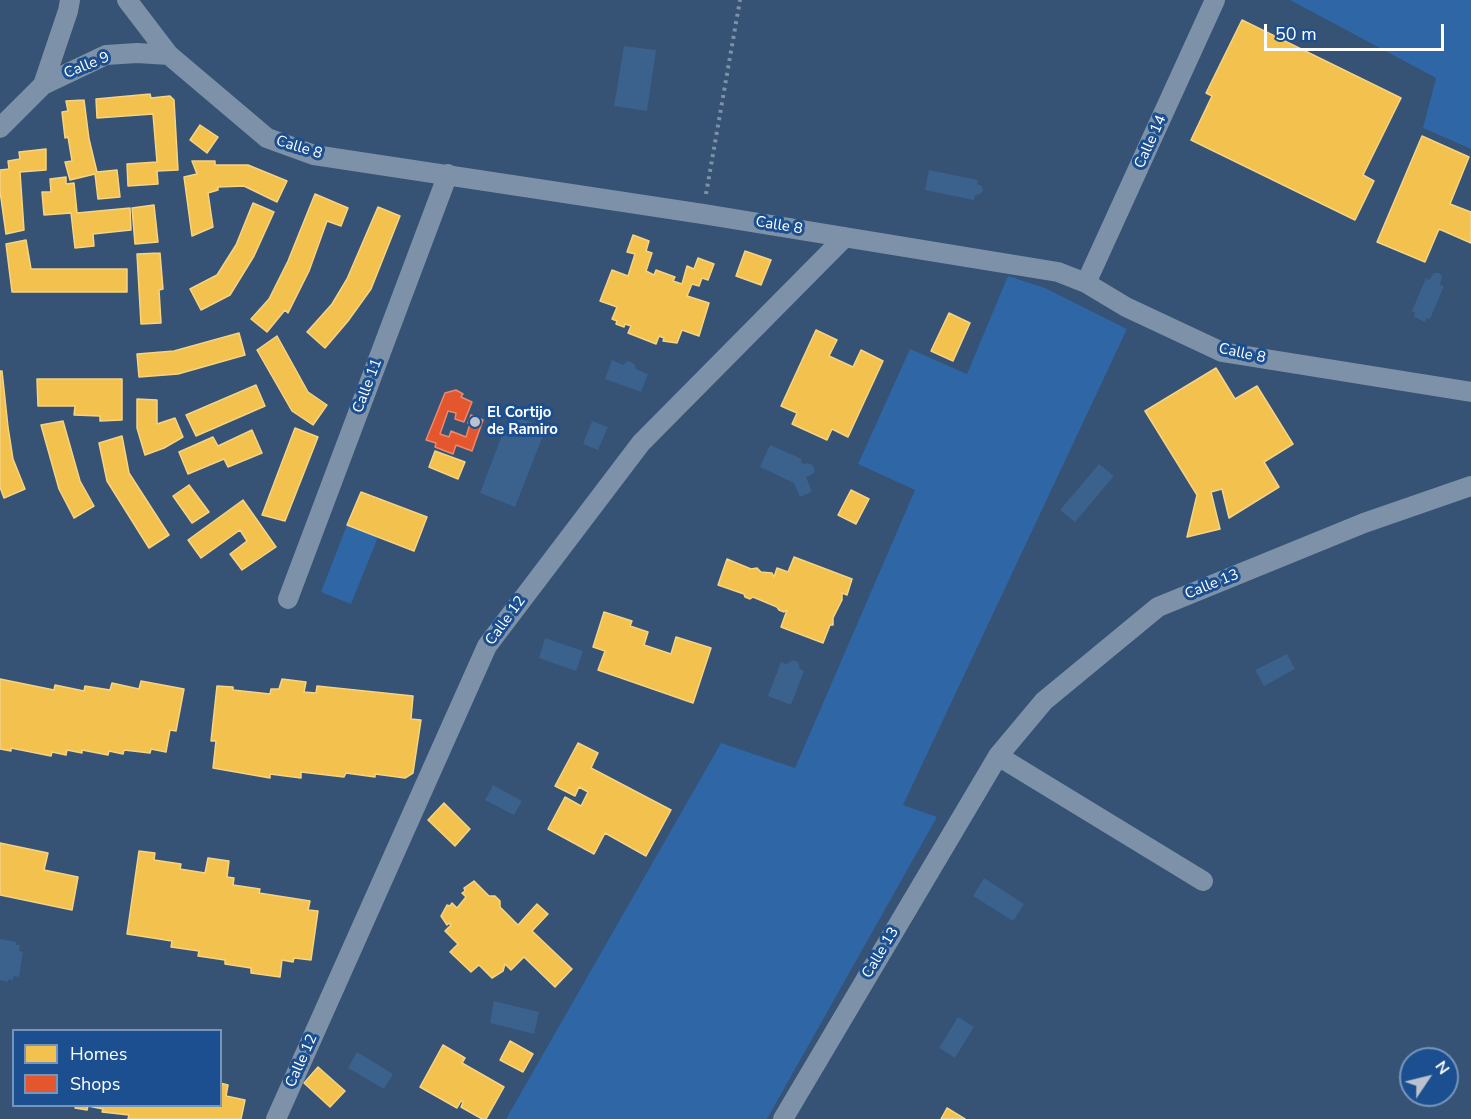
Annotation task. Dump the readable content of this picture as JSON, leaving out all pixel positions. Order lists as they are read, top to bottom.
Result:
{
  "streets": {
    "street": [
      "Calle 9",
      "Calle 14",
      "Calle 8",
      "Calle 11",
      "Calle 13",
      "Calle 12"
    ]
  },
  "crossings": [
    ["Calle 9", "Calle 8"],
    ["Calle 14", "Calle 8"],
    ["Calle 8", "Calle 11"],
    ["Calle 8", "Calle 12"]
  ],
  "places": ["El Cortijo de Ramiro"],
  "legend": ["Homes", "Shops"],
  "scale_bar": "50 m",
  "north": "top right"
}
